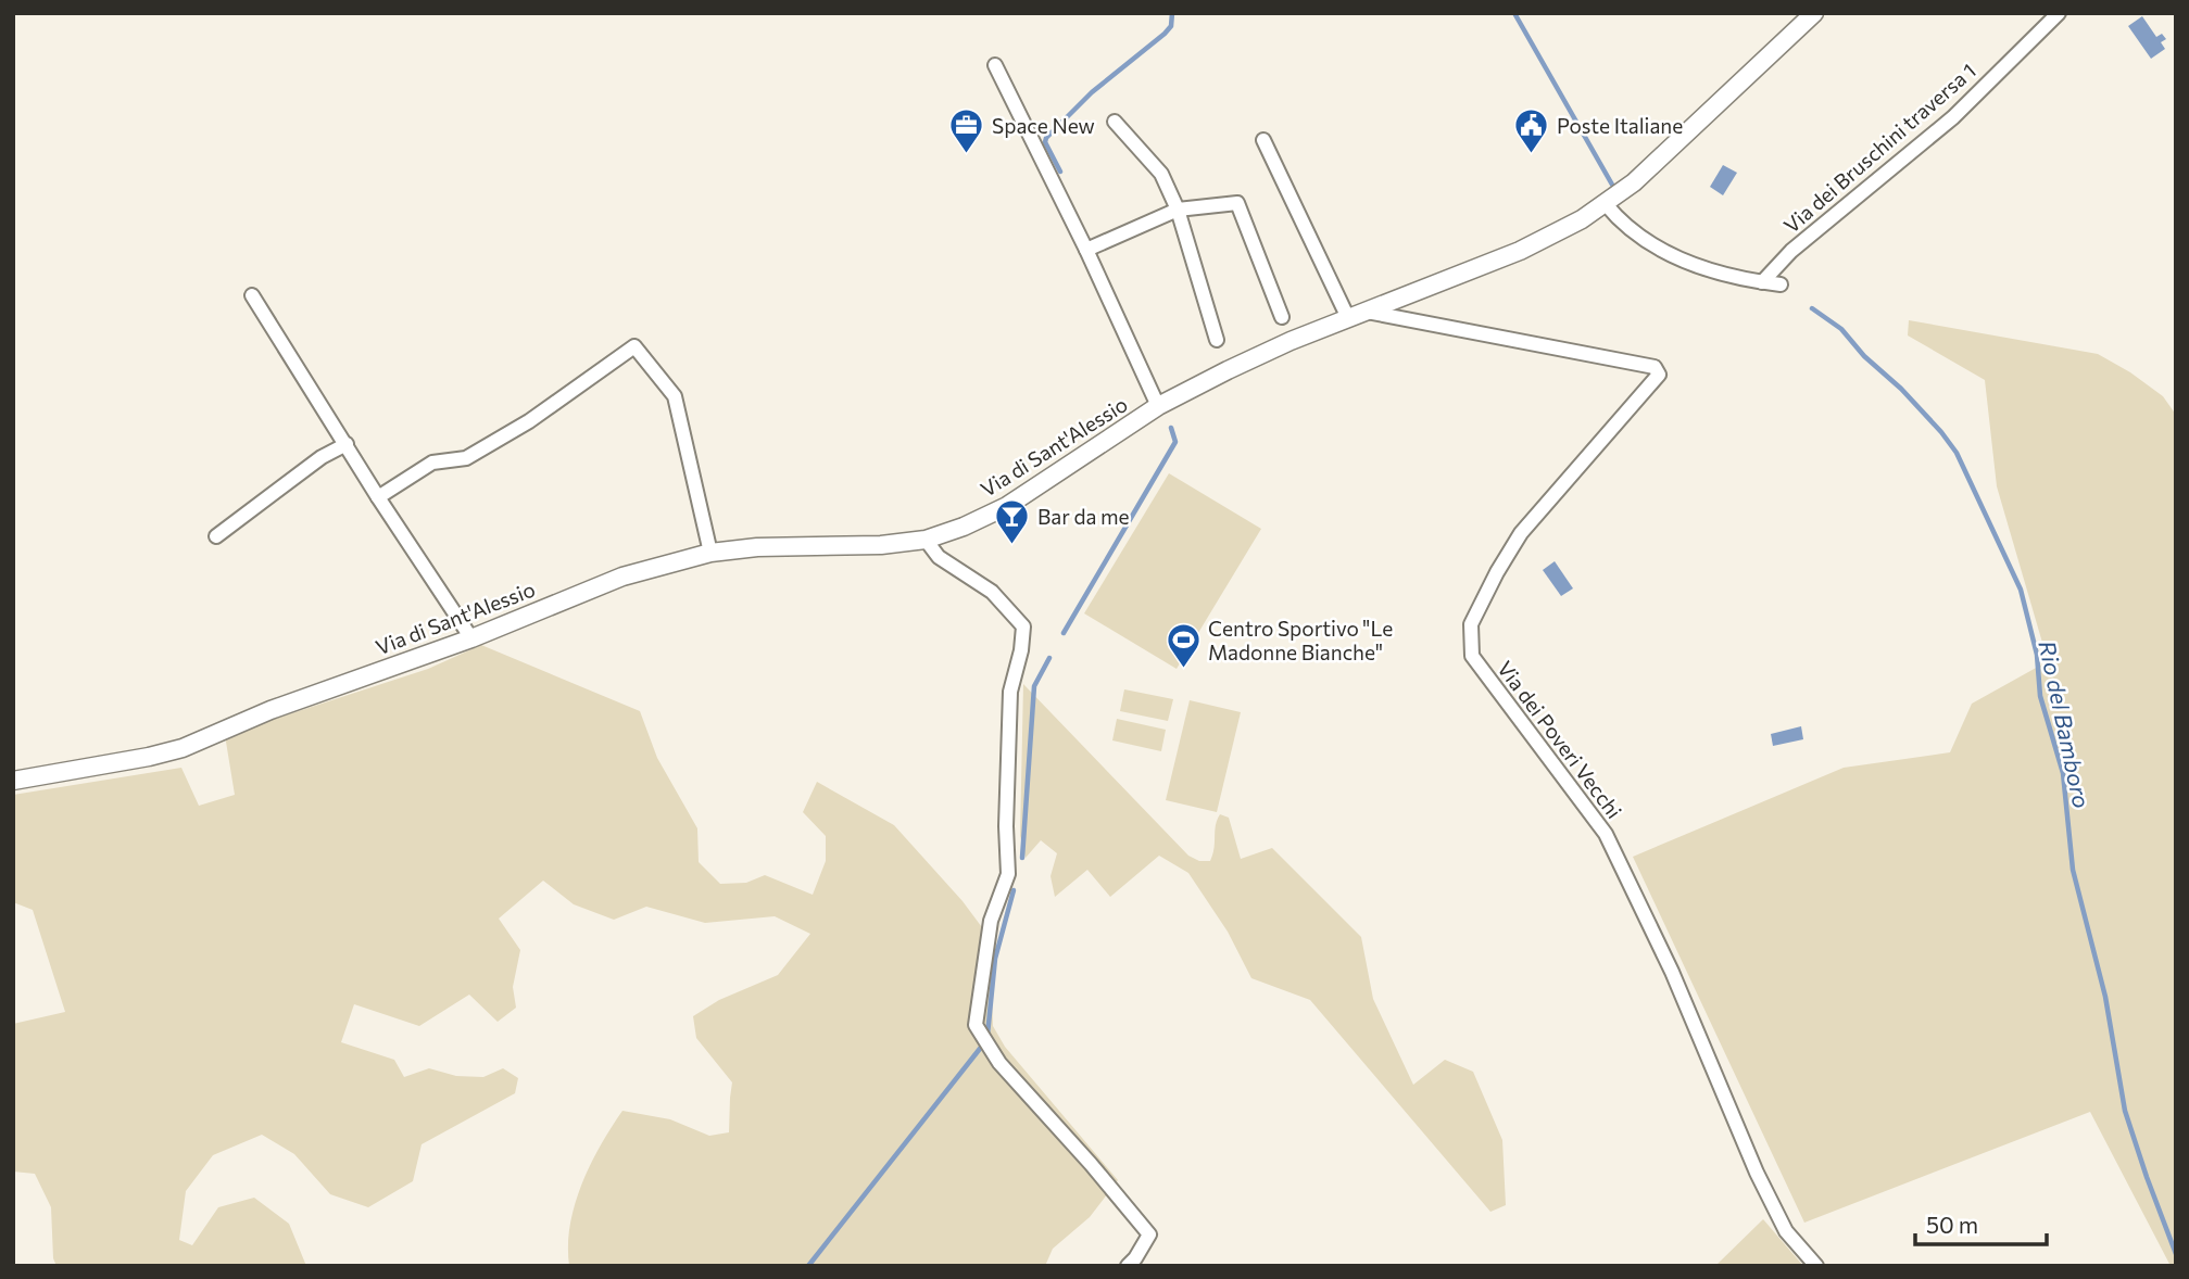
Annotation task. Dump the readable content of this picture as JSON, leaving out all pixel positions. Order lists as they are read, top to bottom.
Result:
{
  "streets": {
    "street": ["Via dei Bruschini traversa 1", "Via di Sant'Alessio", "Via dei Poveri Vecchi"]
  },
  "crossings": [
    ["Via di Sant'Alessio", "Via dei Poveri Vecchi"]
  ],
  "water": ["Rio del Bamboro"],
  "places": {
    "office": ["Space New"],
    "public building": ["Poste Italiane"],
    "bar": ["Bar da me"],
    "sports": ["Centro Sportivo \"Le Madonne Bianche\""]
  },
  "scale_bar": "50 m"
}
